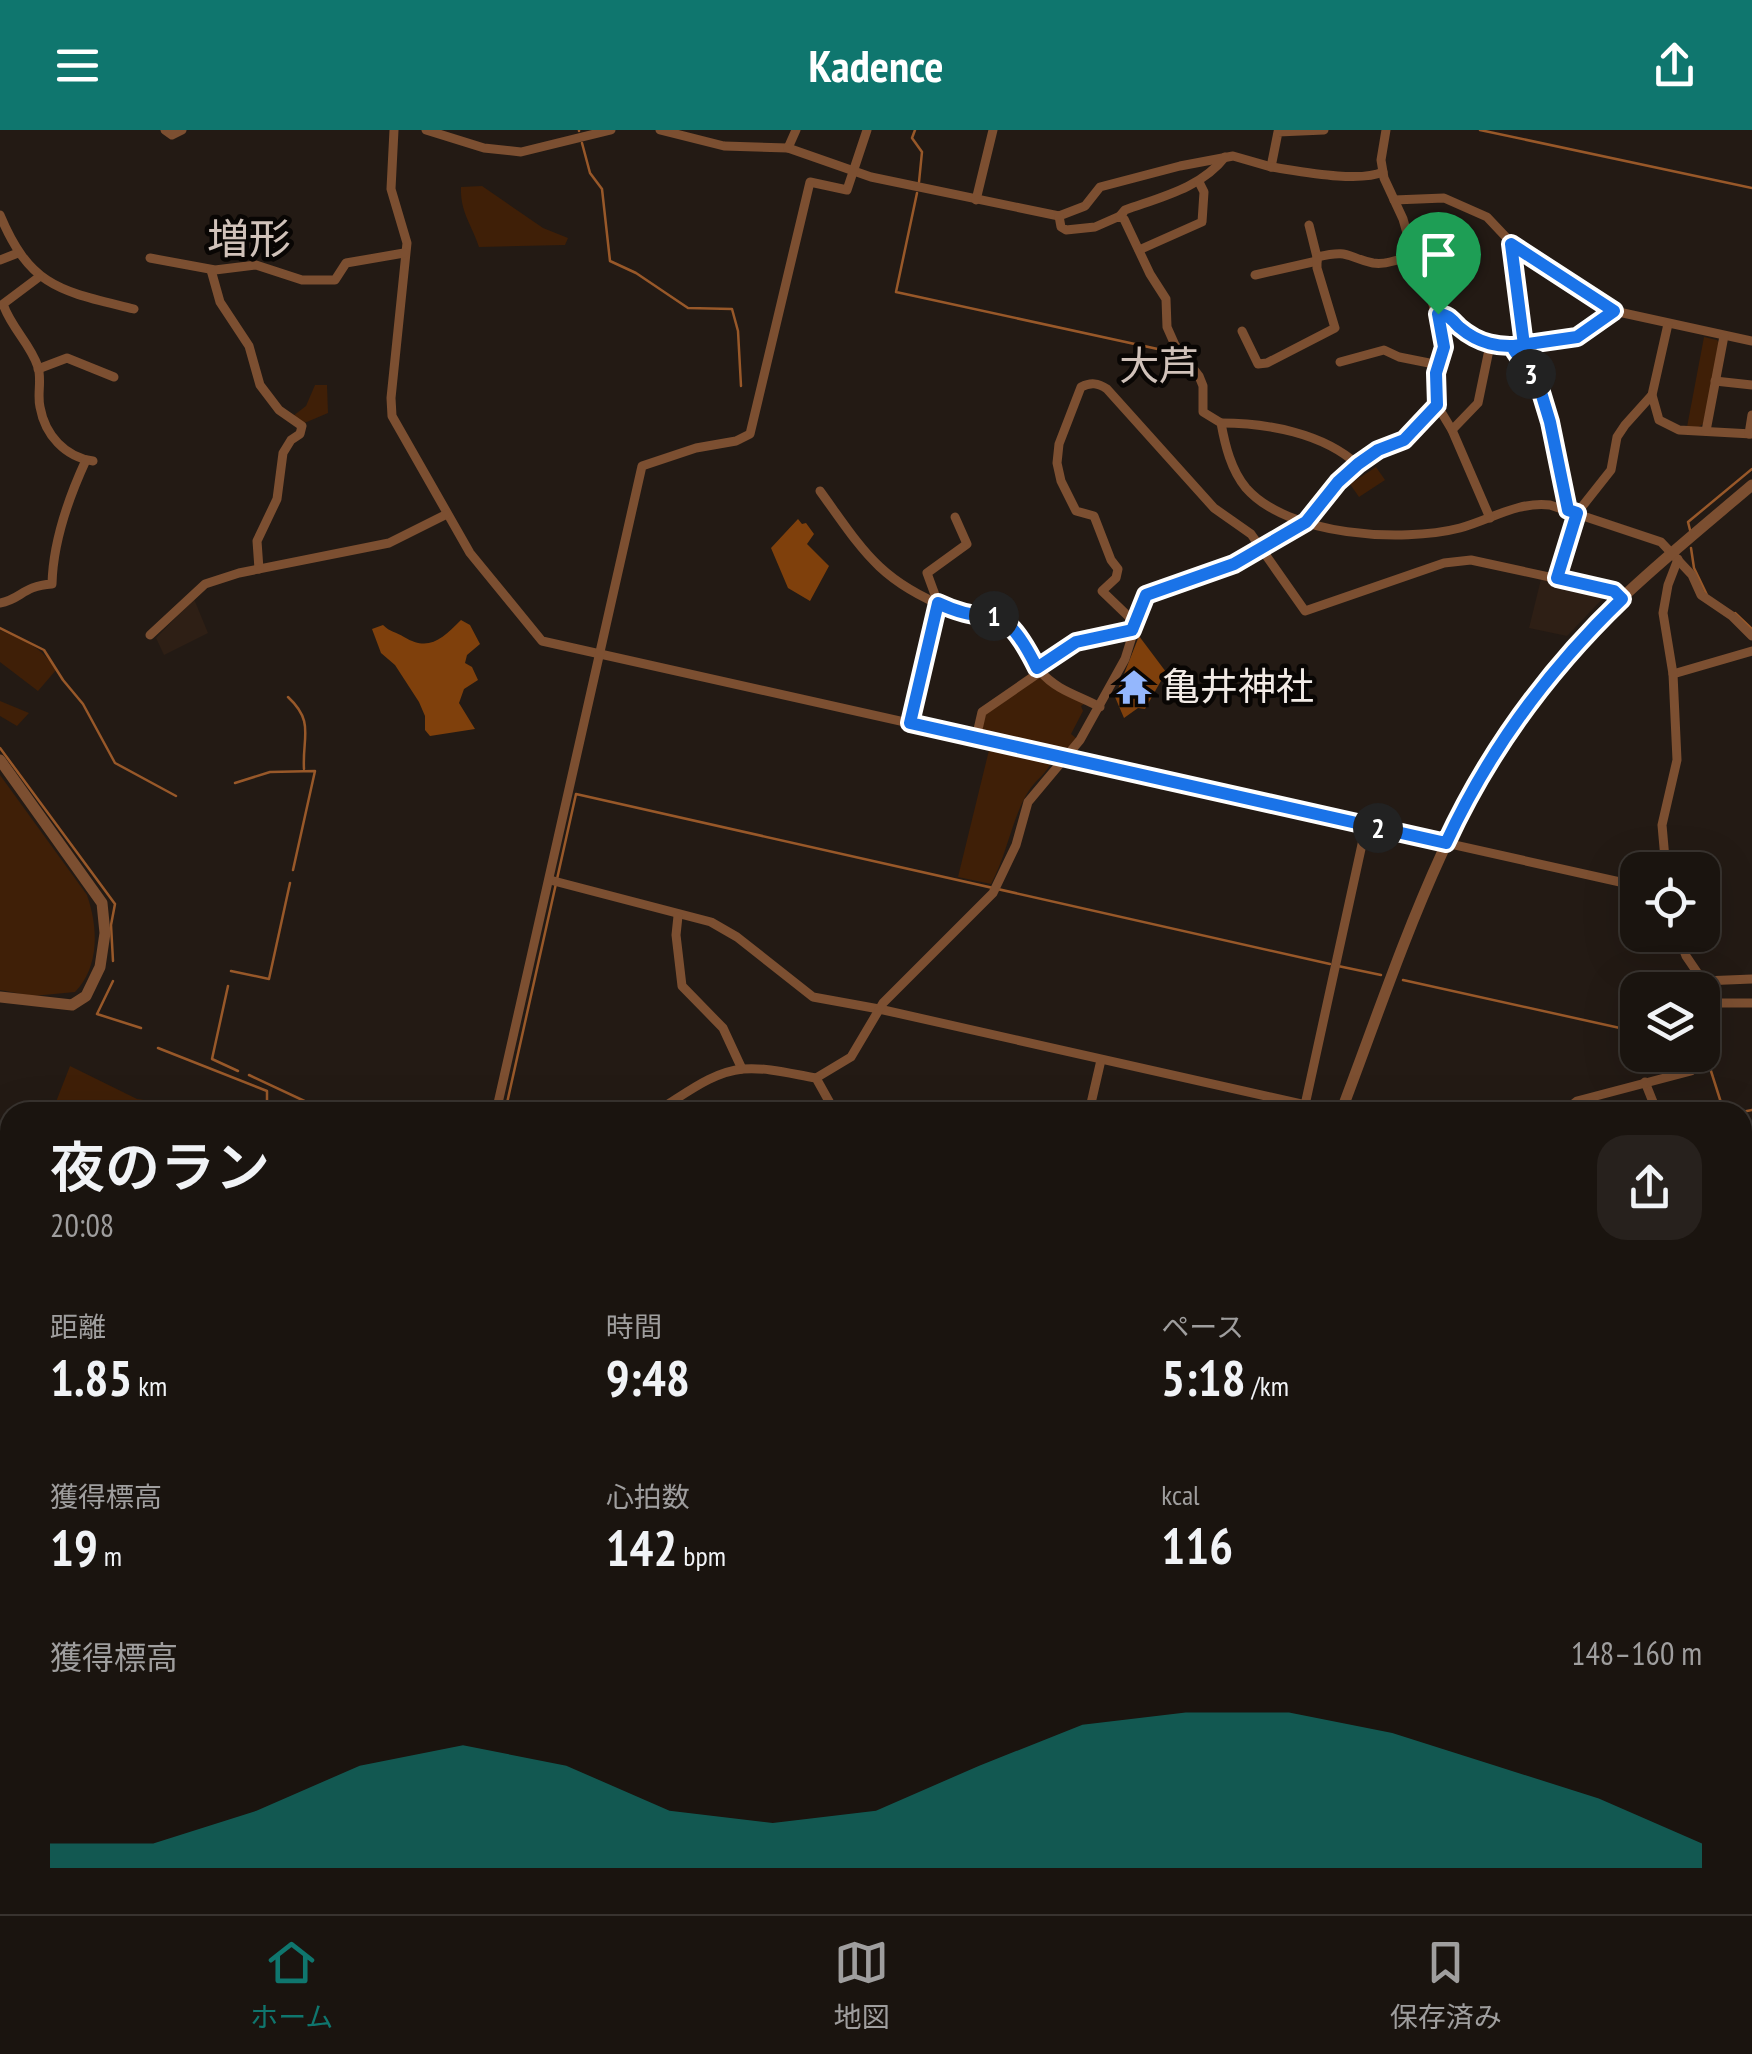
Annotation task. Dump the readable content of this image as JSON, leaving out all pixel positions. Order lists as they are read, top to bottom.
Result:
{
  "districts": ["増形", "大芦"],
  "places": {
    "temple": ["亀井神社"]
  },
  "page": {
    "header": "Kadence",
    "pins": ["3", "1", "2"],
    "heading": ["夜のラン", "20:08"],
    "stats": [
      ["距離", "1.85 km"],
      ["時間", "9:48"],
      ["ペース", "5:18 /km"],
      ["獲得標高", "19 m"],
      ["心拍数", "142 bpm"],
      ["kcal", "116"]
    ],
    "chart": ["獲得標高", "148–160 m"],
    "tabs": ["ホーム", "地図", "保存済み"]
  }
}
